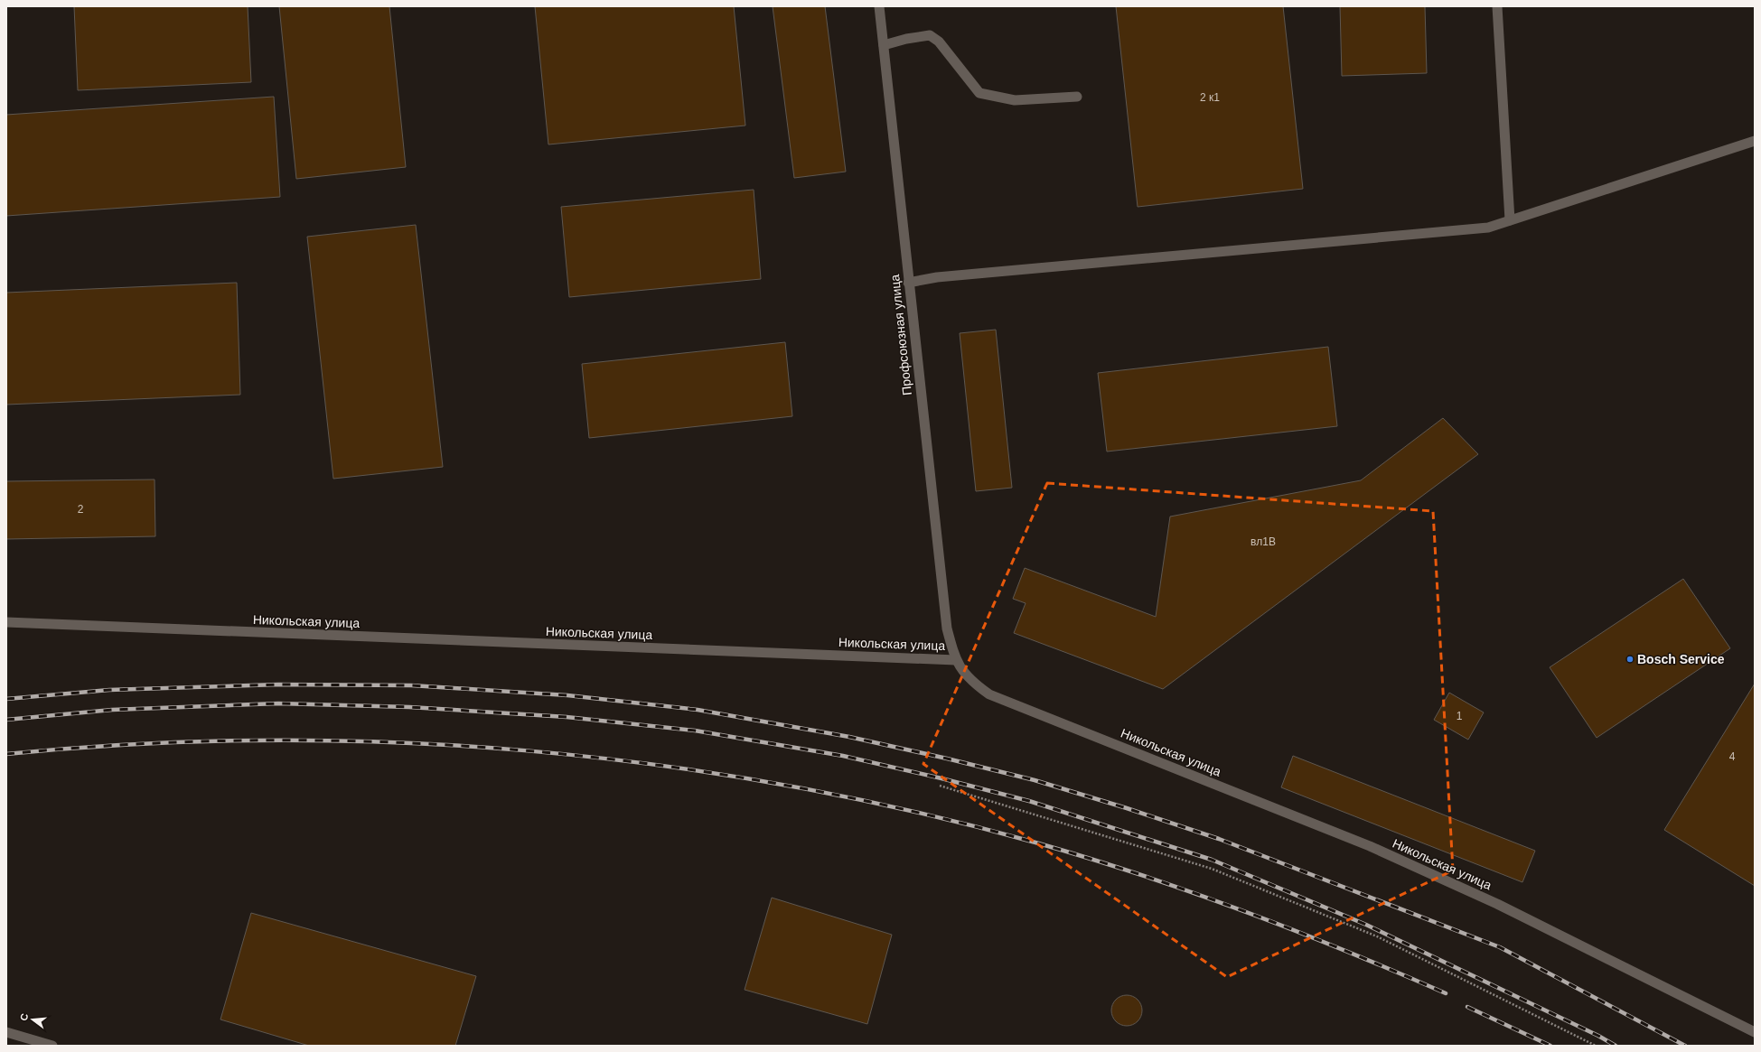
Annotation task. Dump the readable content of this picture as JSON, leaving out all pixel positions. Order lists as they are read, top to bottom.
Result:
{
  "streets": {
    "street": ["Профсоюзная улица", "Никольская улица"]
  },
  "crossings": [
    ["Профсоюзная улица", "Никольская улица"]
  ],
  "places": ["Bosch Service"],
  "house_numbers": [
    "2 к1",
    "2",
    "вл1В",
    "1",
    "4"
  ],
  "north": "left"
}
